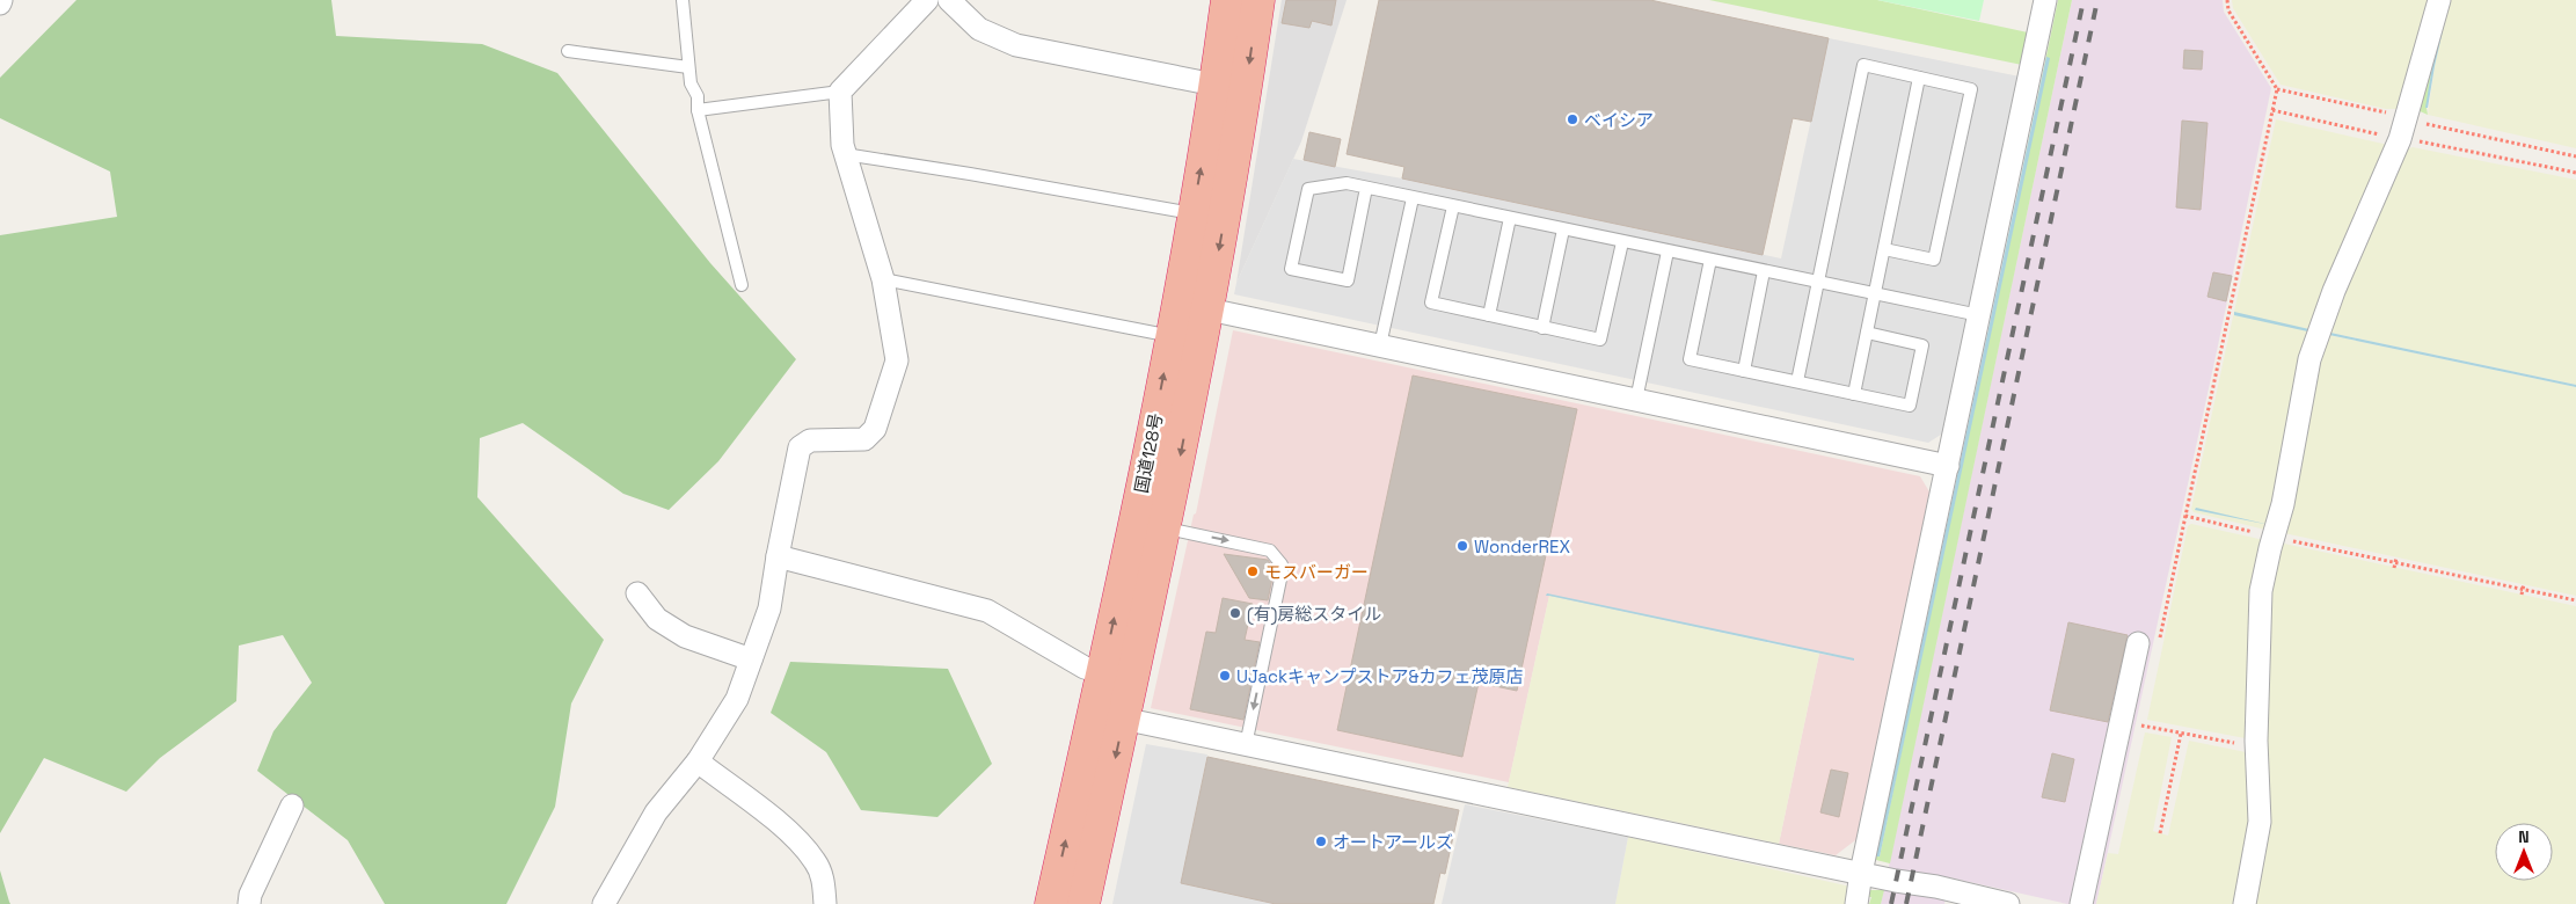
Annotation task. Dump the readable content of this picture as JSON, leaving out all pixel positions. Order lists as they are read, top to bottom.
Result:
{
  "streets": {
    "highway": ["国道128号"]
  },
  "places": [
    "ベイシア",
    "WonderREX",
    "モスバーガー",
    "(有)房総スタイル",
    "UJackキャンプストア&カフェ茂原店",
    "オートアールズ"
  ],
  "north": "top"
}
